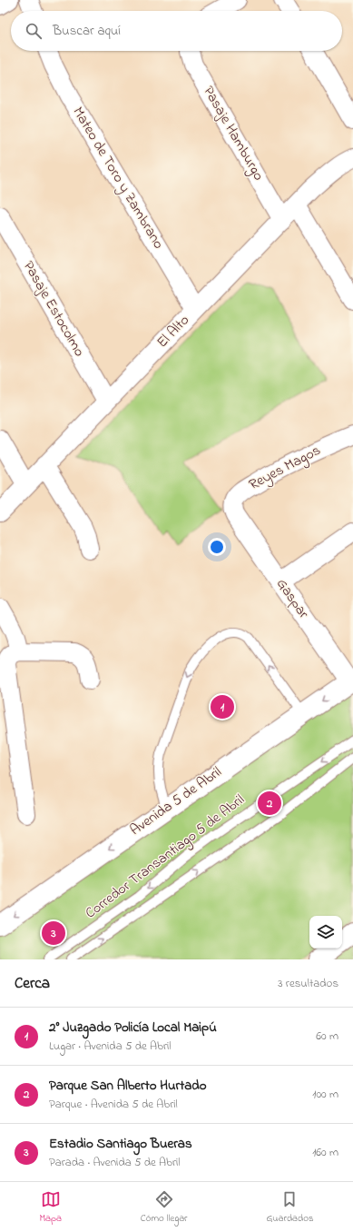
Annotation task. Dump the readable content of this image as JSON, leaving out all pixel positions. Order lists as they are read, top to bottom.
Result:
{
  "streets": {
    "main road": ["Avenida 5 de Abril"],
    "street": [
      "Pasaje Hamburgo",
      "Mateo de Toro y Zambrano",
      "Pasaje Estocolmo",
      "El Alto",
      "Reyes Magos",
      "Gaspar"
    ],
    "lane": ["Corredor Transantiago 5 de Abril"]
  },
  "crossings": [
    ["Pasaje Hamburgo", "El Alto"],
    ["Mateo de Toro y Zambrano", "El Alto"],
    ["Pasaje Estocolmo", "El Alto"],
    ["Reyes Magos", "Gaspar"],
    ["Gaspar", "Avenida 5 de Abril"]
  ],
  "one_way": ["Avenida 5 de Abril"],
  "page": {
    "search": "Buscar aquí",
    "pins": ["1", "2", "3"],
    "heading": ["Cerca", "3 resultados"],
    "list": [
      {
        "mark": "1",
        "name": "2° Juzgado Policía Local Maipú",
        "note": "Lugar · Avenida 5 de Abril",
        "value": "60 m"
      },
      {
        "mark": "2",
        "name": "Parque San Alberto Hurtado",
        "note": "Parque · Avenida 5 de Abril",
        "value": "100 m"
      },
      {
        "mark": "3",
        "name": "Estadio Santiago Bueras",
        "note": "Parada · Avenida 5 de Abril",
        "value": "160 m"
      }
    ],
    "nav": ["Mapa", "Cómo llegar", "Guardados"]
  }
}
